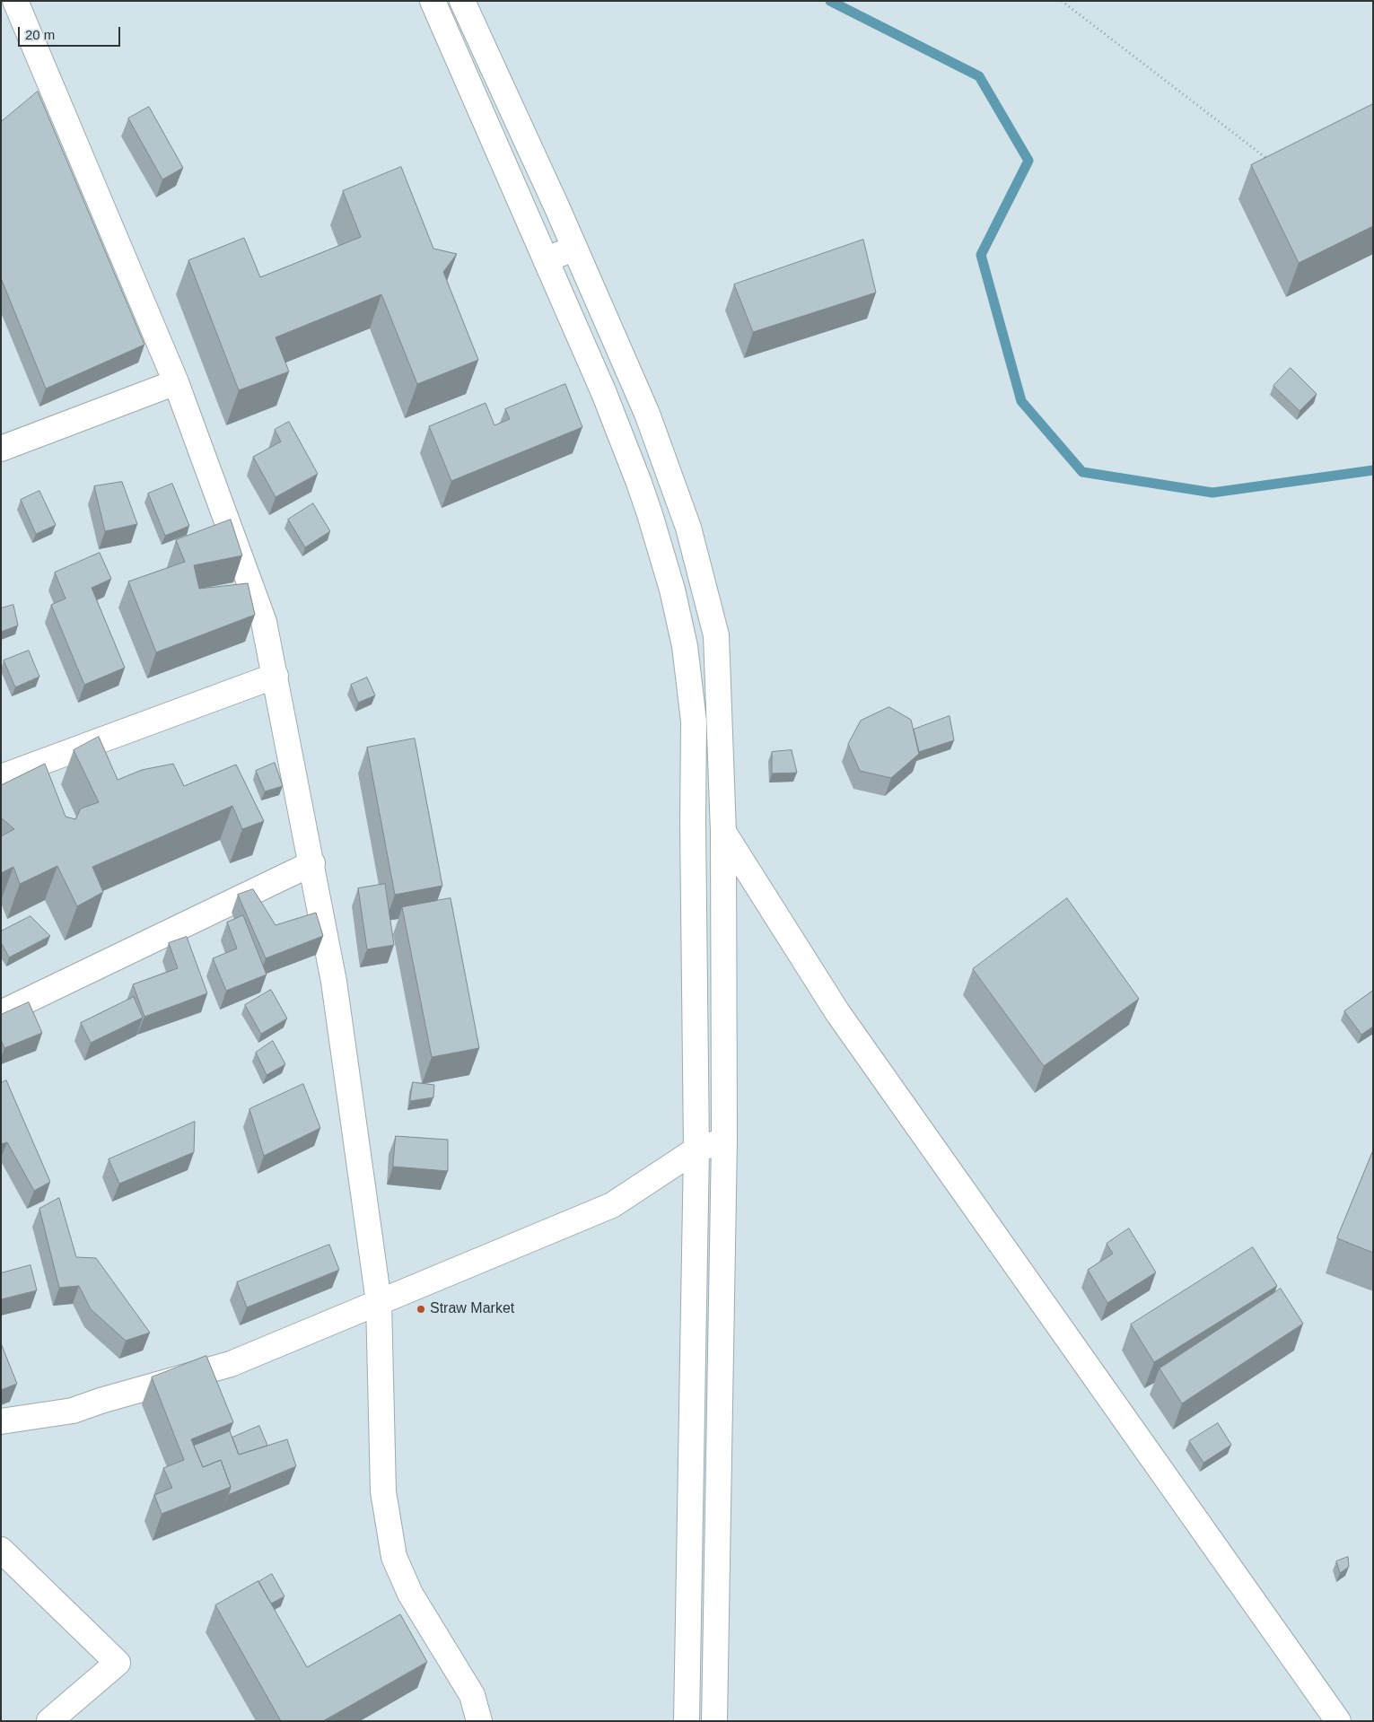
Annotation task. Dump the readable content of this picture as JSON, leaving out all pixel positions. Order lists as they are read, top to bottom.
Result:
{
  "places": ["Straw Market"],
  "scale_bar": "20 m"
}
